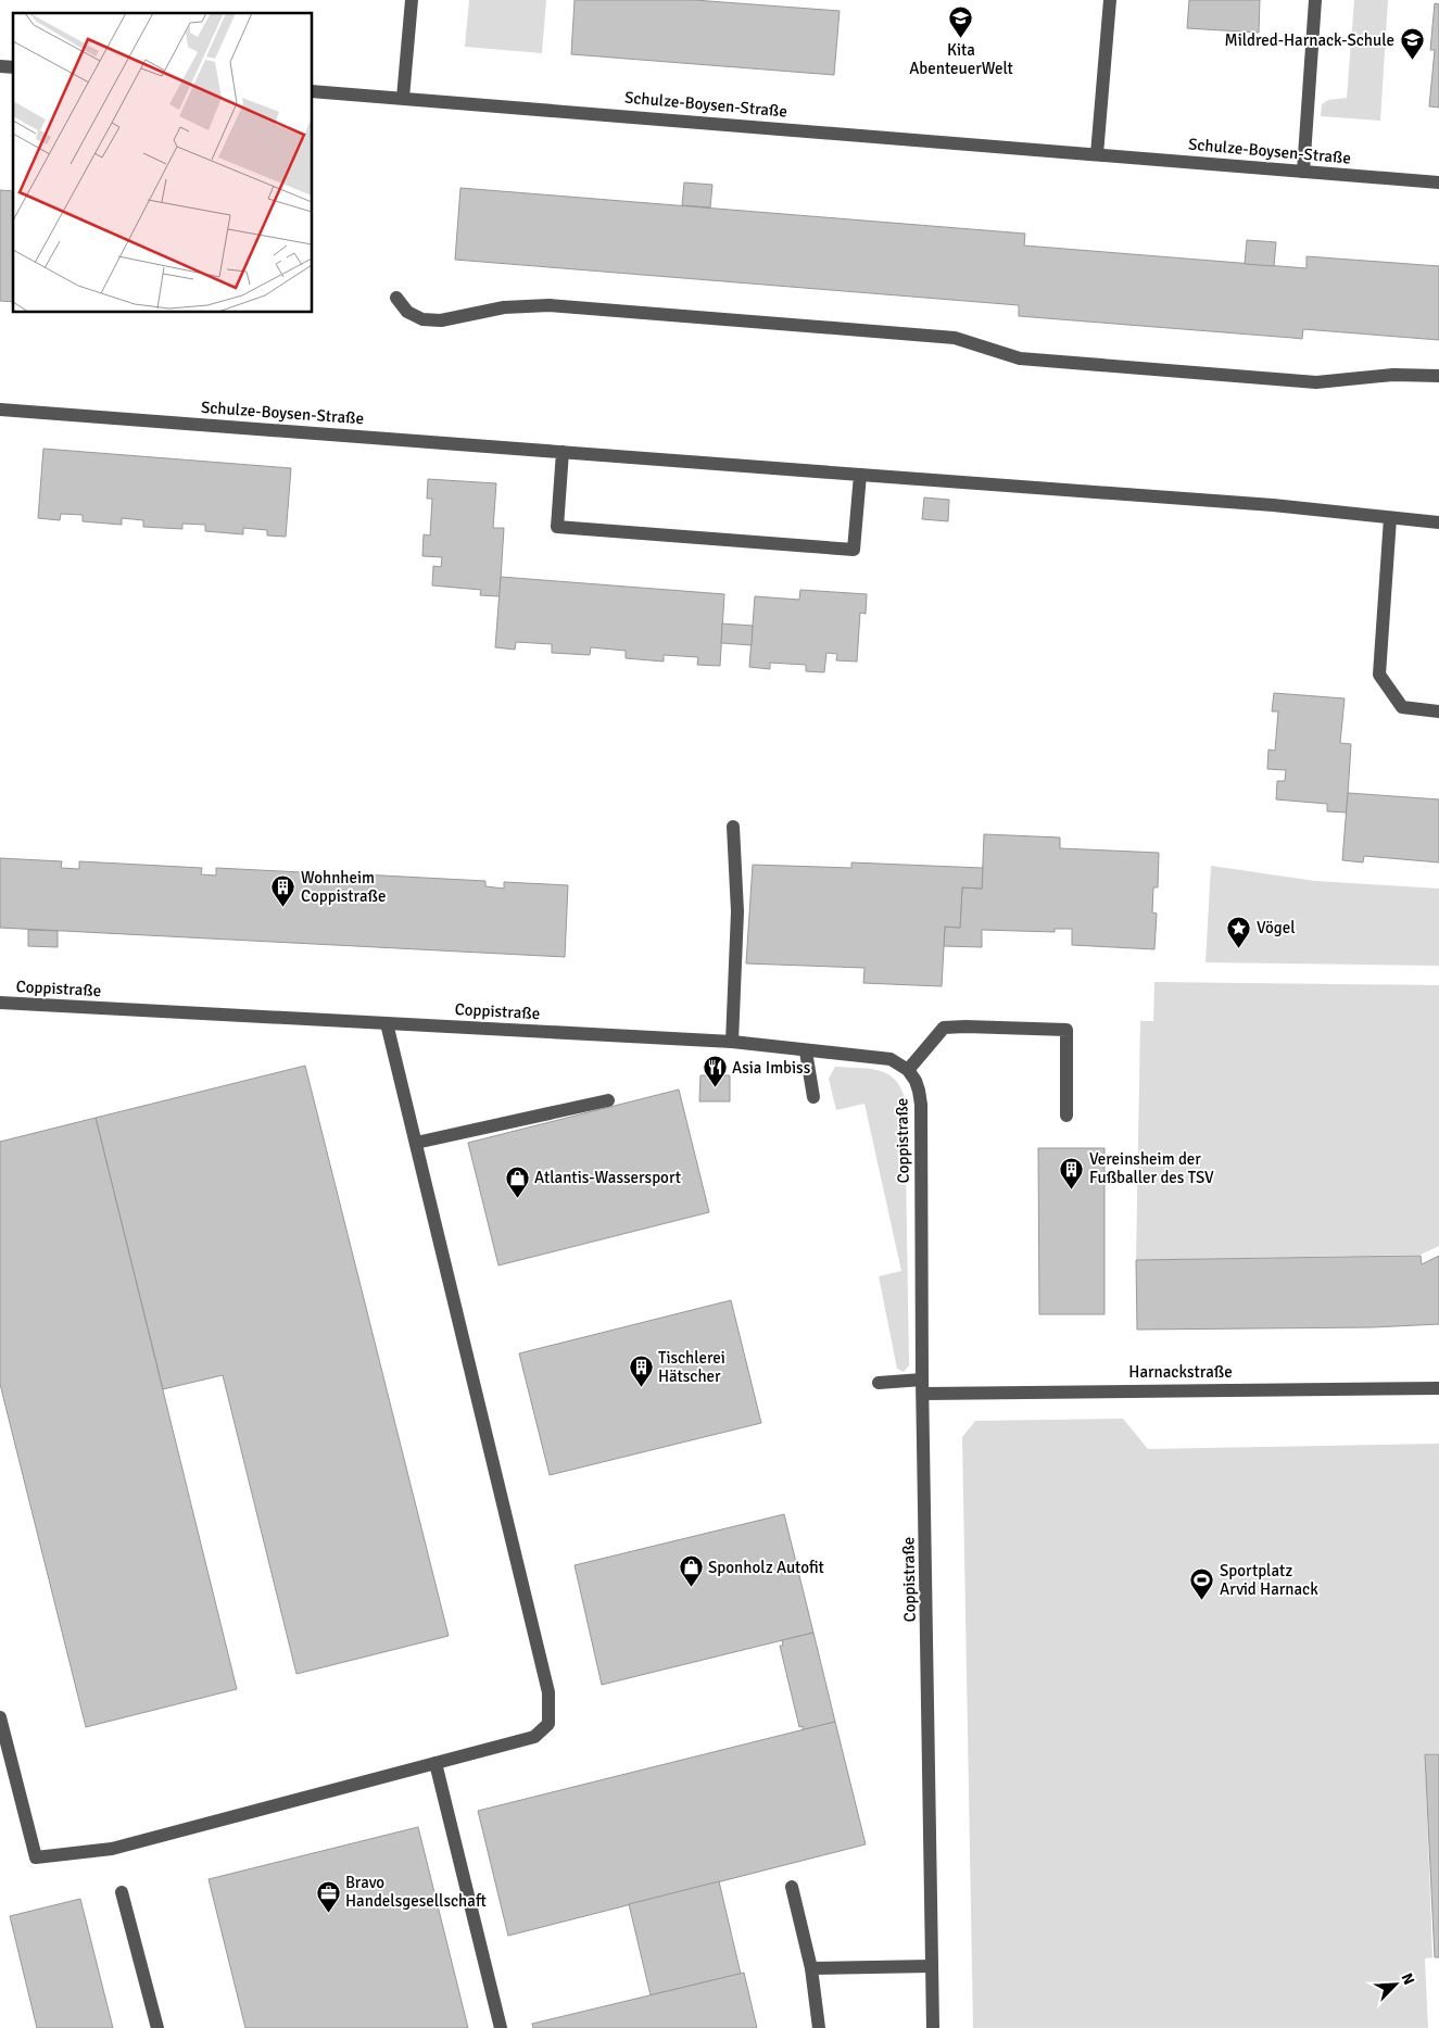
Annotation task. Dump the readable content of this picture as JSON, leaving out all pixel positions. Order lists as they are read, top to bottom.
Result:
{
  "streets": {
    "street": ["Schulze-Boysen-Straße", "Coppistraße", "Harnackstraße"]
  },
  "crossings": [
    ["Coppistraße", "Harnackstraße"]
  ],
  "places": {
    "school or university": ["Kita AbenteuerWelt", "Mildred-Harnack-Schule"],
    "building": ["Wohnheim Coppistraße", "Vereinsheim der Fußballer des TSV", "Tischlerei Hätscher"],
    "place": ["Vögel"],
    "restaurant": ["Asia Imbiss"],
    "shop": ["Atlantis-Wassersport", "Sponholz Autofit"],
    "sports": ["Sportplatz Arvid Harnack"],
    "office": ["Bravo Handelsgesellschaft"]
  },
  "north": "top right"
}
